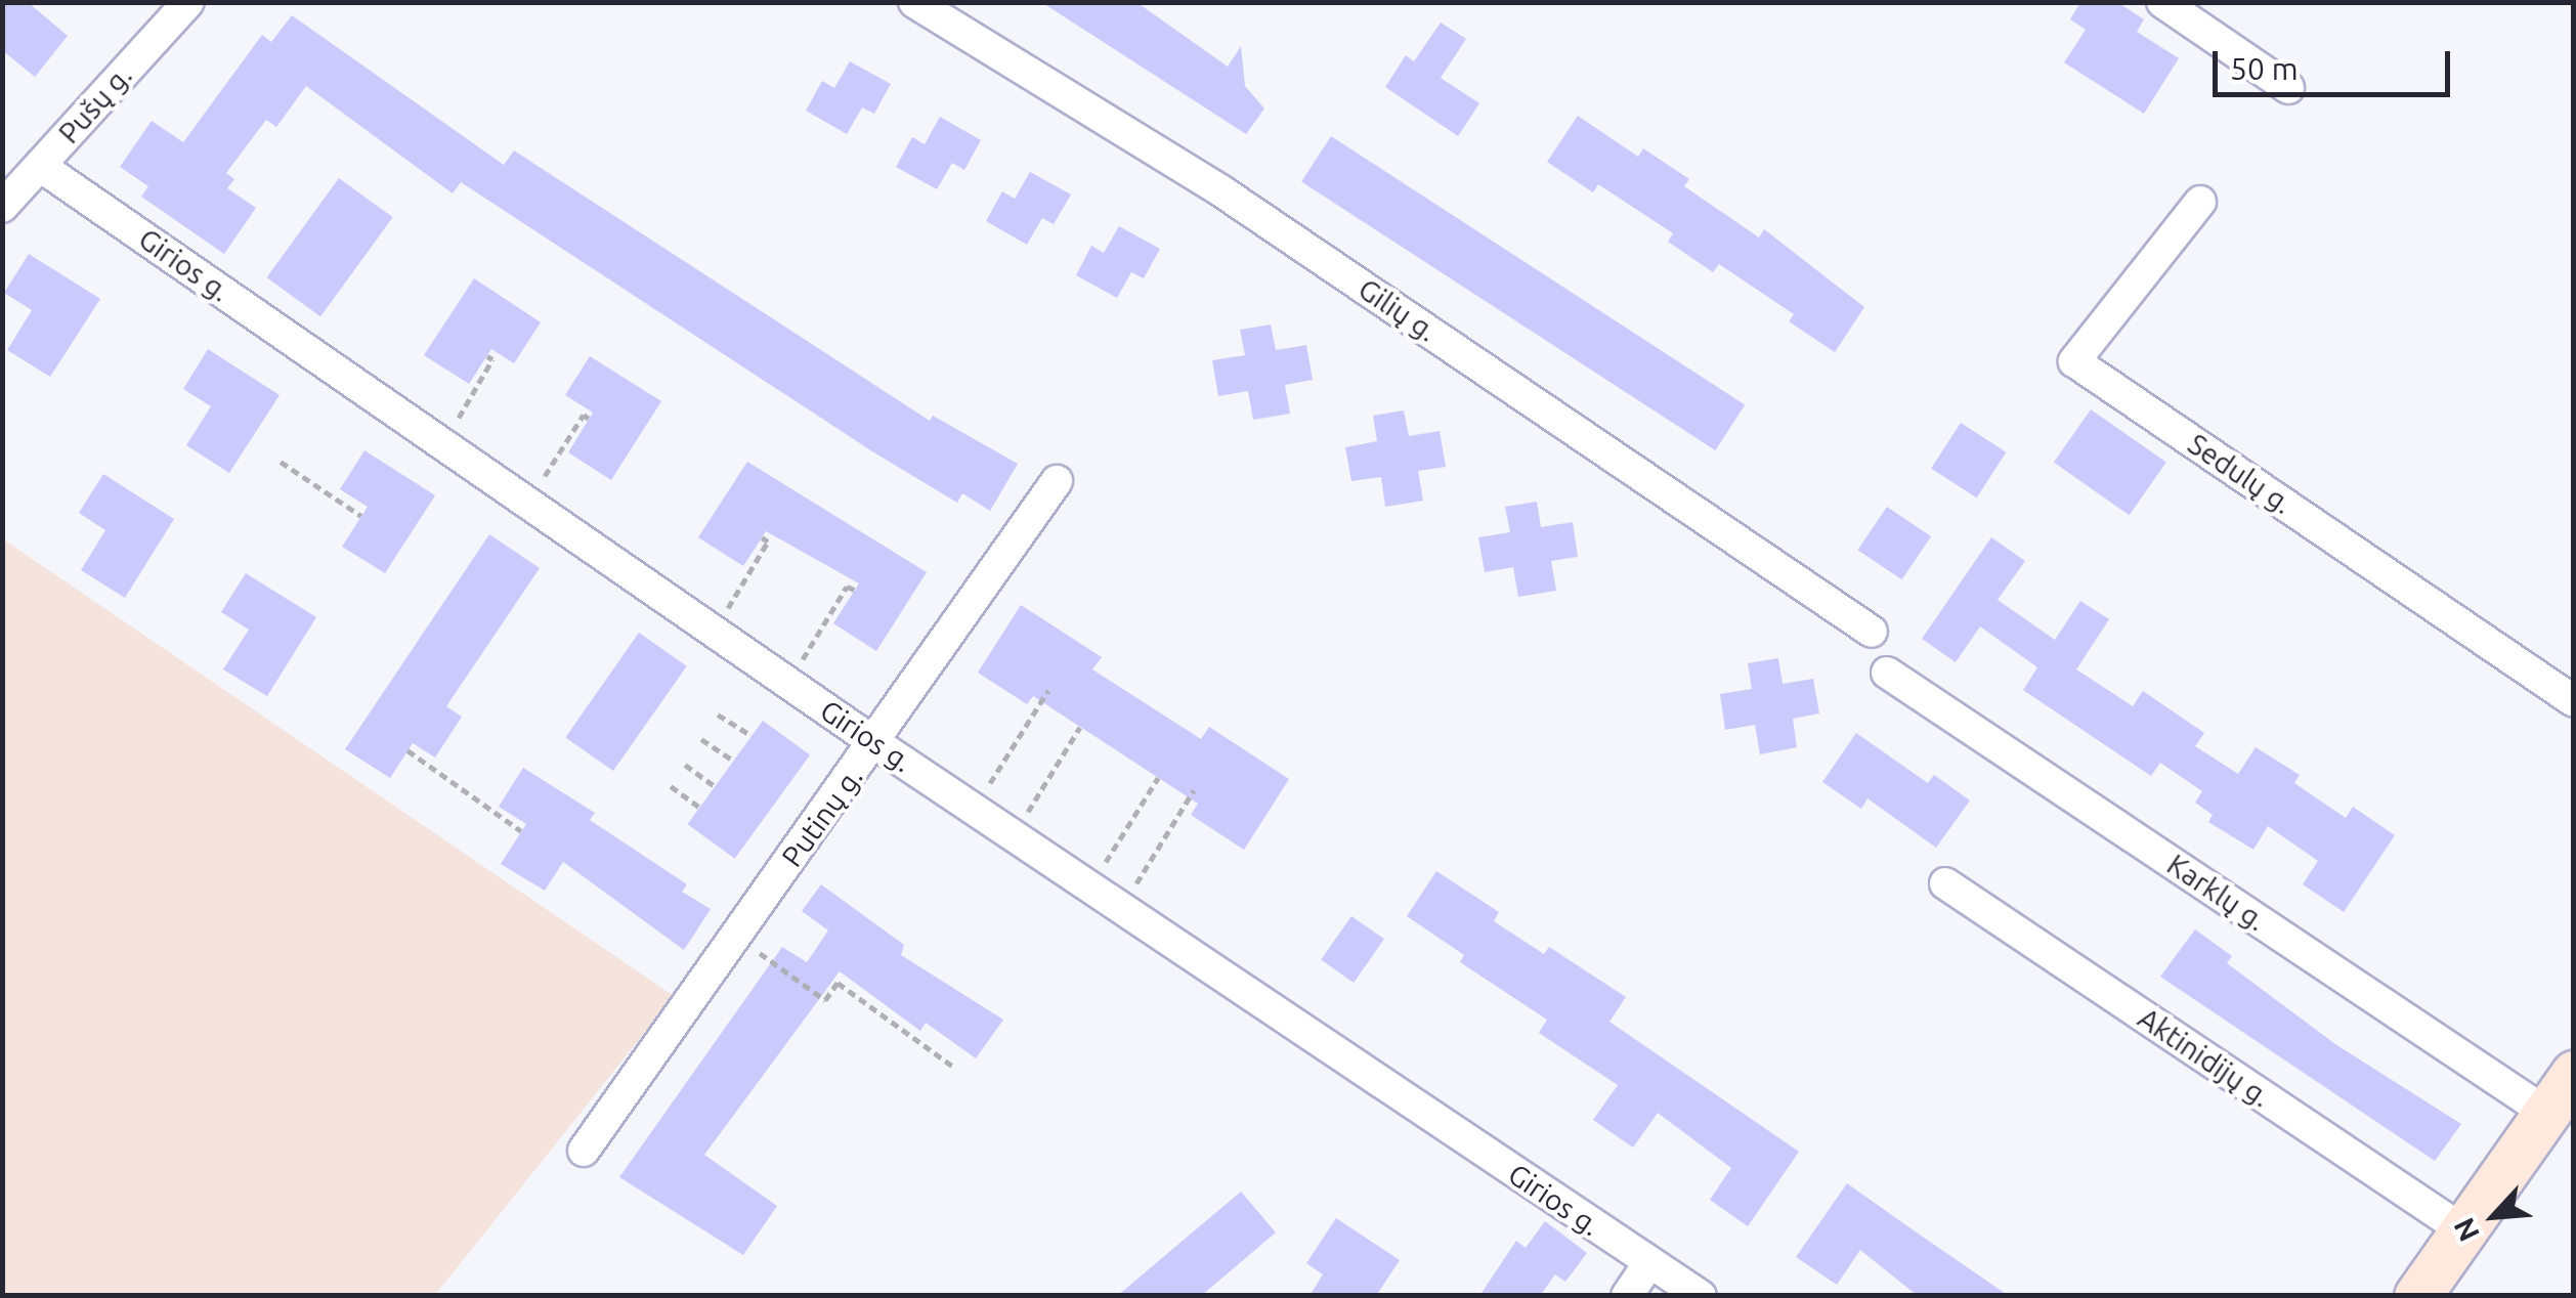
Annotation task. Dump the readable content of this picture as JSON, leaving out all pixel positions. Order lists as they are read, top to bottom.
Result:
{
  "streets": {
    "street": [
      "Pušų g.",
      "Girios g.",
      "Gilių g.",
      "Sedulų g.",
      "Putinų g.",
      "Karklų g.",
      "Aktinidijų g."
    ]
  },
  "crossings": [
    ["Pušų g.", "Girios g."],
    ["Girios g.", "Putinų g."]
  ],
  "scale_bar": "50 m",
  "north": "bottom left"
}
